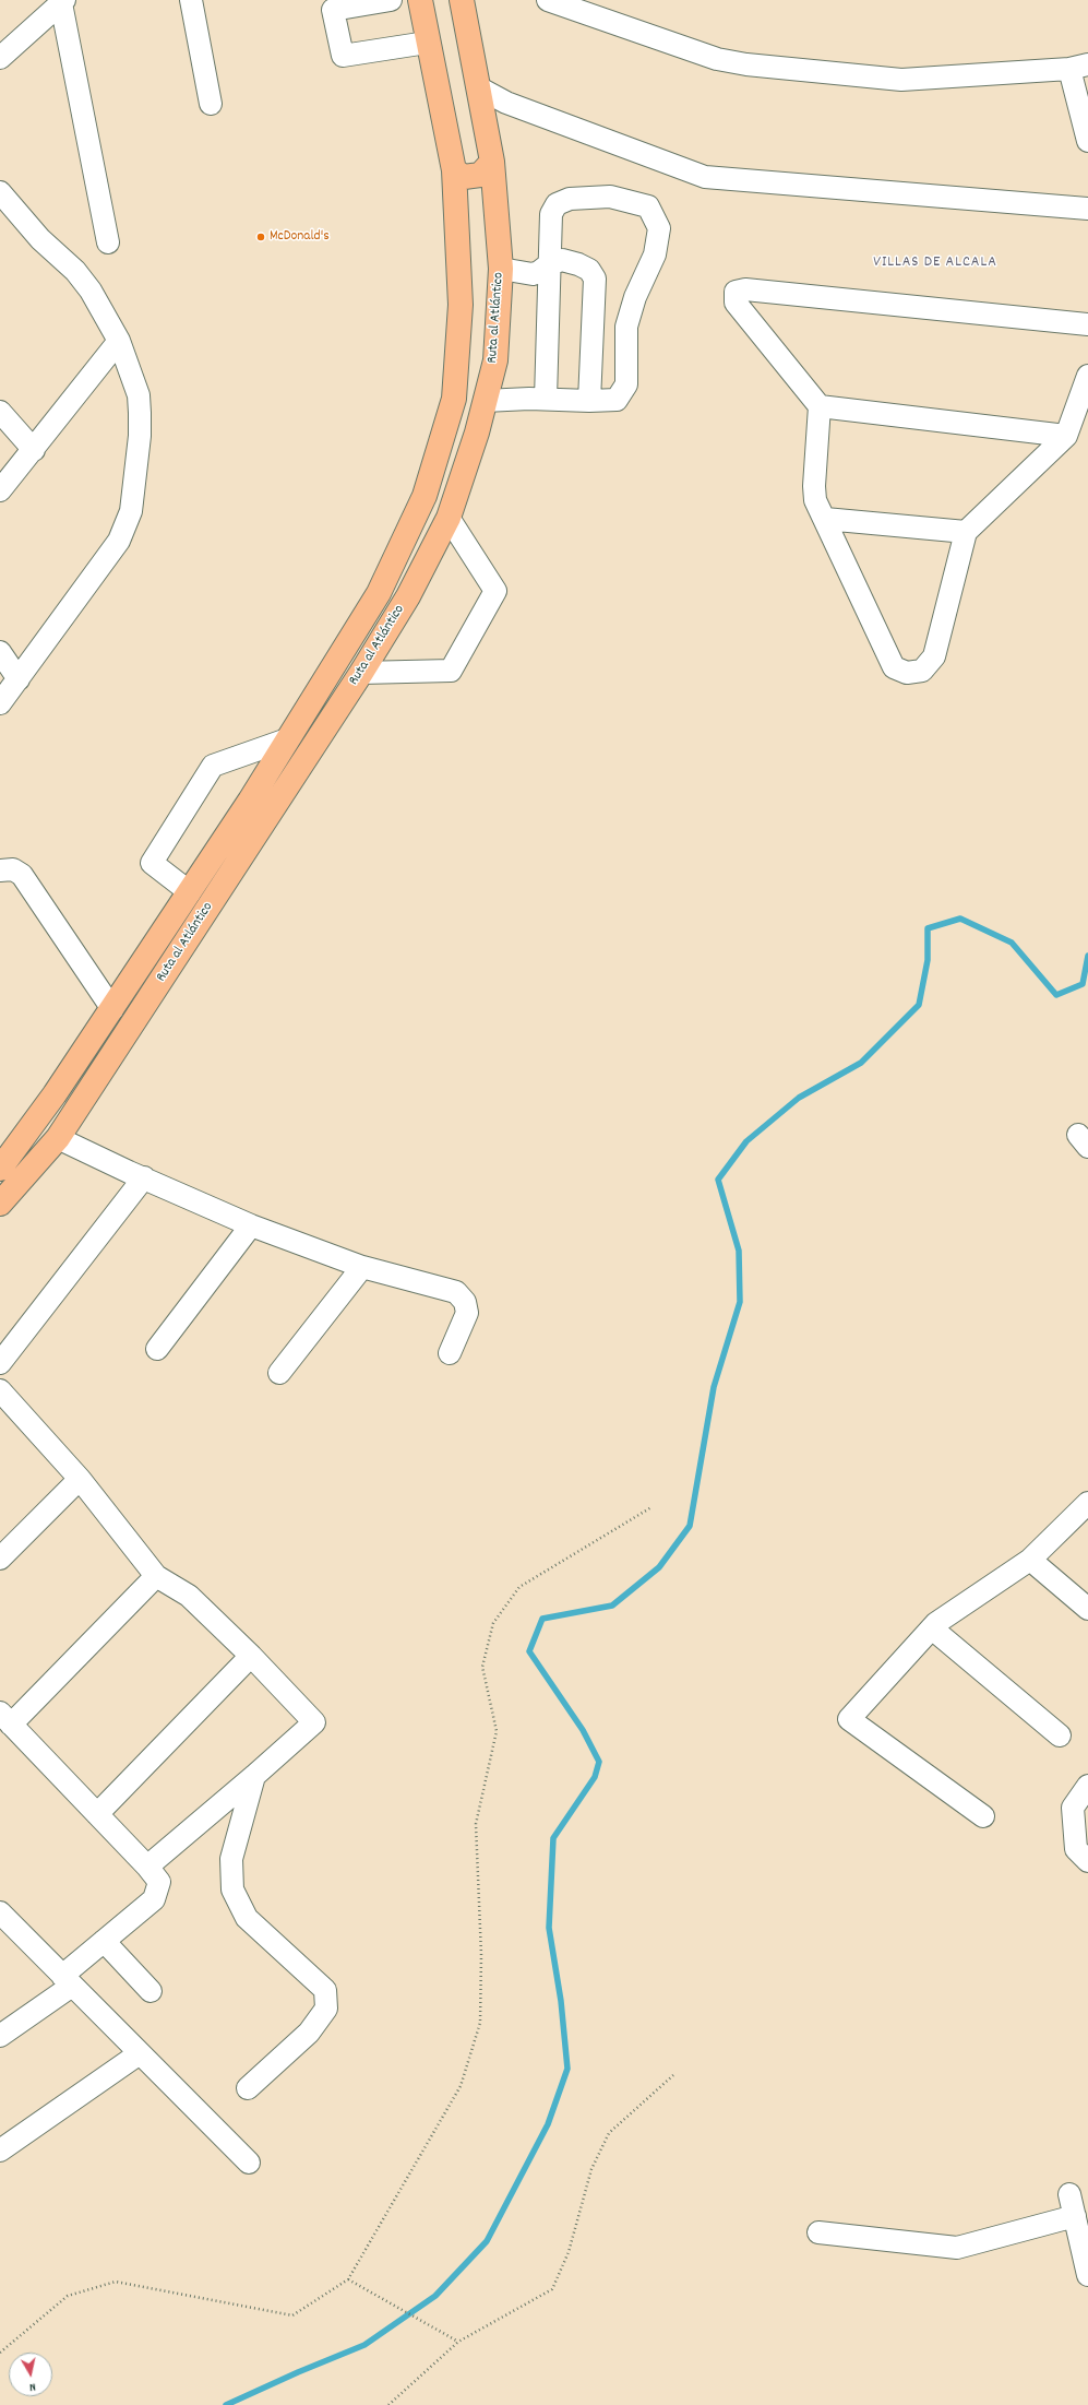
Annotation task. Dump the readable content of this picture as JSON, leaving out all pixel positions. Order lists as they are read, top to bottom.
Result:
{
  "streets": {
    "highway": ["Ruta al Atlántico"]
  },
  "districts": ["VILLAS DE ALCALA"],
  "places": ["McDonald's"],
  "north": "bottom"
}
